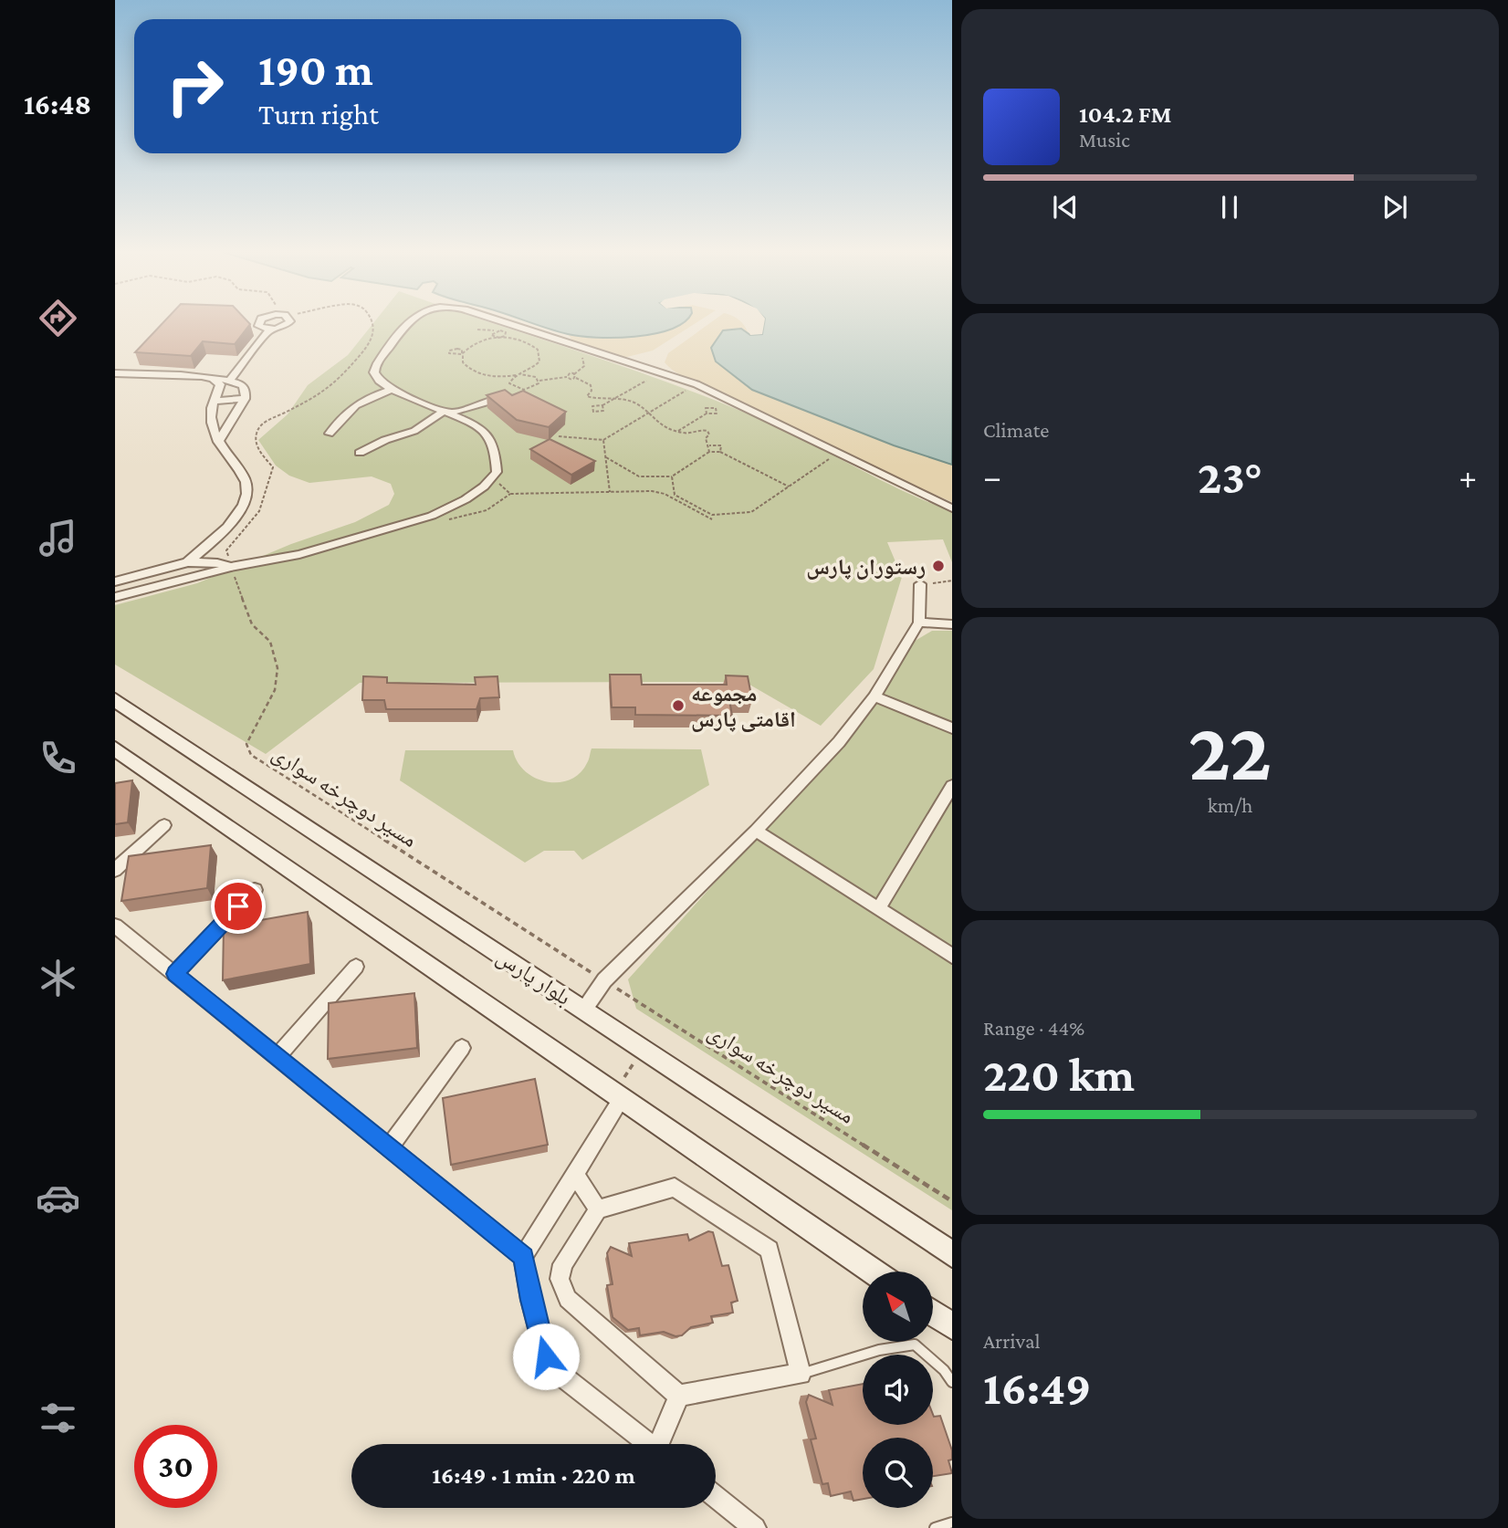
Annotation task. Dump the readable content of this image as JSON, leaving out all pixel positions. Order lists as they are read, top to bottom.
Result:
{
  "streets": {
    "main road": ["بلوار پارس"],
    "path": ["مسیر دوچرخه سواری"]
  },
  "places": ["رستوران پارس", "مجموعه اقامتی پارس"],
  "north": "top left",
  "page": {
    "tabs": "16:48",
    "turn": ["190 m", "Turn right"],
    "song": ["104.2 FM", "Music"],
    "tile": [
      "Climate",
      ["22", "km/h"],
      ["Range · 44%", "220 km"],
      ["Arrival", "16:49"]
    ],
    "heat": ["−", "23°", "+"],
    "limit": "30",
    "trip": "16:49 · 1 min · 220 m"
  }
}
